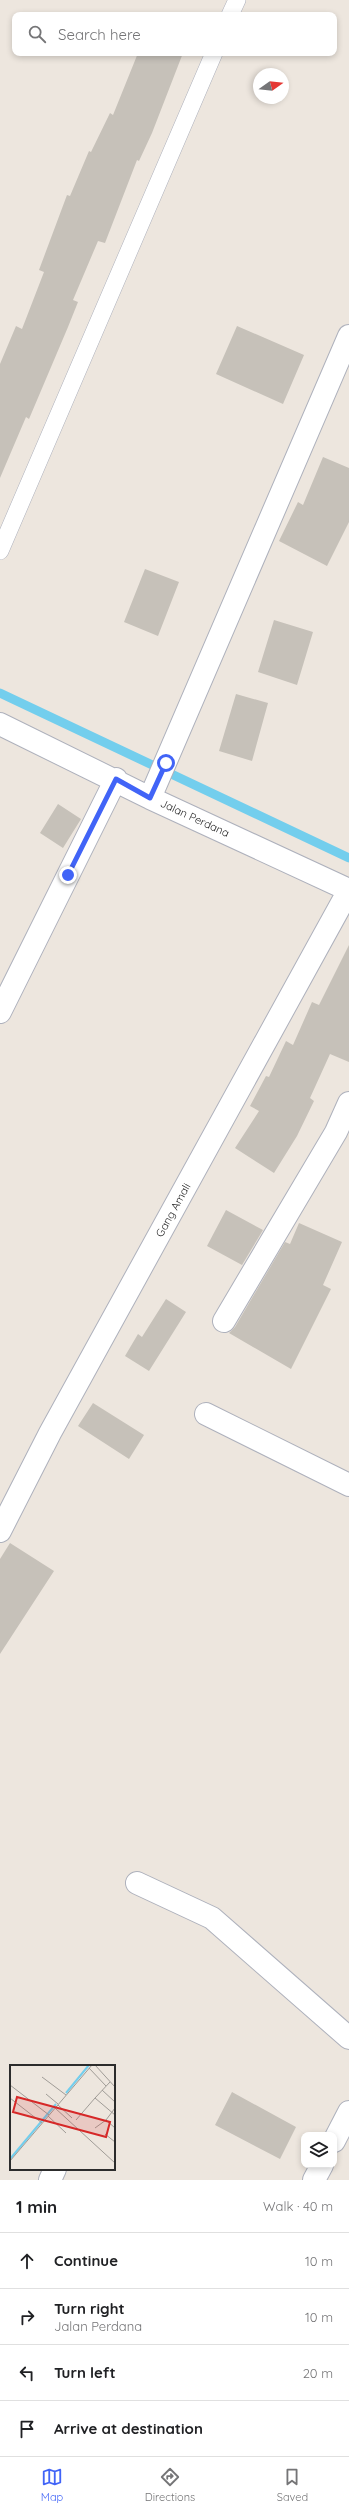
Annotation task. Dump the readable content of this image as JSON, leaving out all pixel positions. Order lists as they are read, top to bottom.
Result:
{
  "streets": {
    "street": ["Jalan Perdana", "Gang Amali"]
  },
  "crossings": [
    ["Jalan Perdana", "Gang Amali"]
  ],
  "north": "right",
  "page": {
    "search": "Search here",
    "heading": ["1 min", "Walk · 40 m"],
    "list": [
      ["Continue", "10 m"],
      ["Turn right", "Jalan Perdana", "10 m"],
      ["Turn left", "20 m"],
      "Arrive at destination"
    ],
    "nav": ["Map", "Directions", "Saved"]
  }
}
